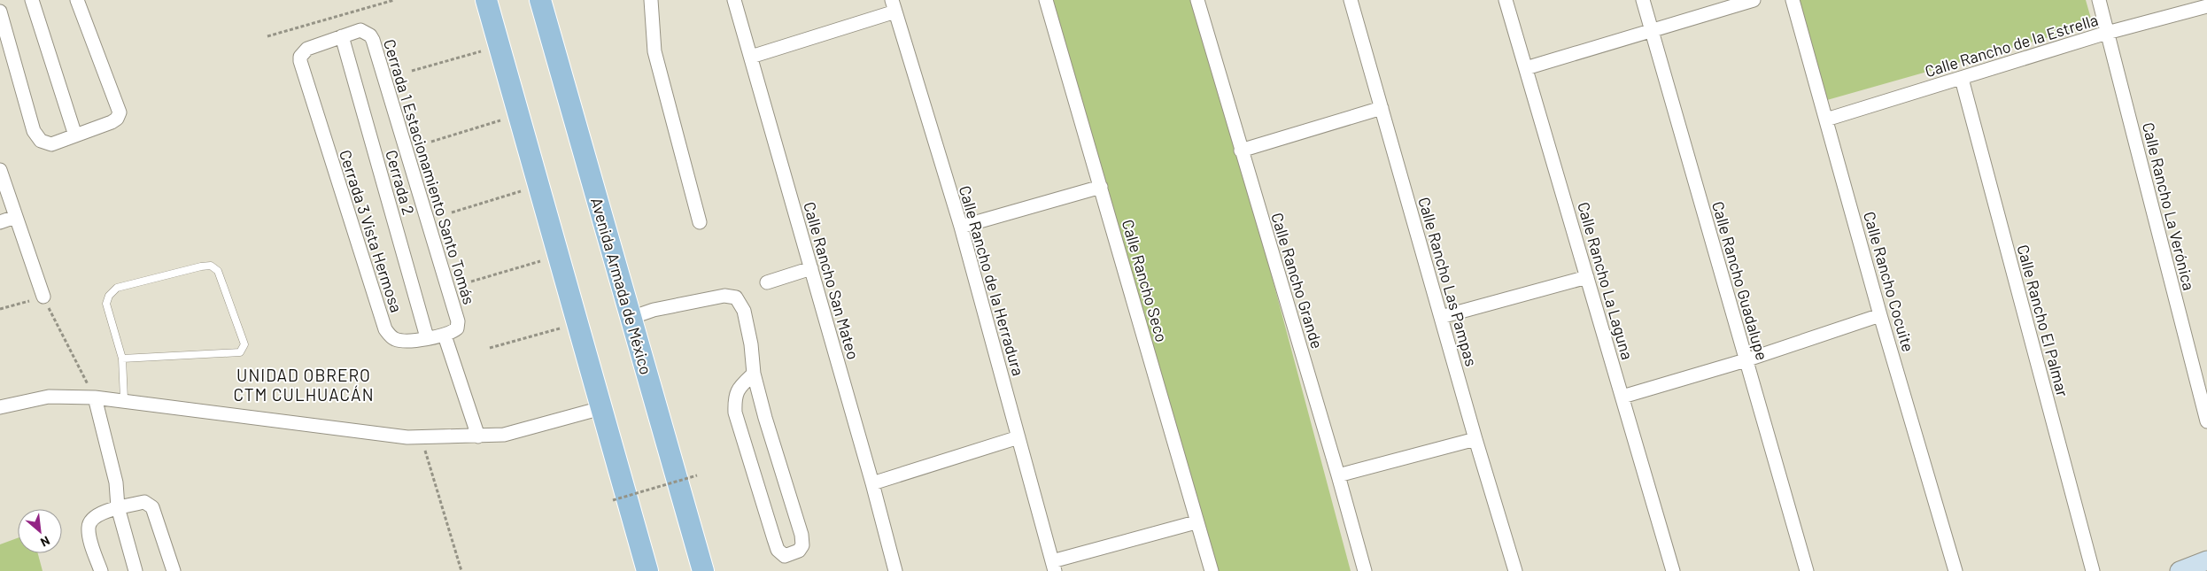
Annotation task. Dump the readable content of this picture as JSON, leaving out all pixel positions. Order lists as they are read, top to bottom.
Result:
{
  "streets": {
    "main road": ["Avenida Armada de México"],
    "street": [
      "Calle Rancho de la Estrella",
      "Cerrada 1 Estacionamiento Santo Tomás",
      "Cerrada 2",
      "Calle Rancho La Verónica",
      "Cerrada 3 Vista Hermosa",
      "Calle Rancho San Mateo",
      "Calle Rancho de la Herradura",
      "Calle Rancho Seco",
      "Calle Rancho Grande",
      "Calle Rancho La Laguna",
      "Calle Rancho Guadalupe",
      "Calle Rancho Las Pampas",
      "Calle Rancho Cocuite",
      "Calle Rancho El Palmar"
    ]
  },
  "crossings": [
    ["Calle Rancho de la Estrella", "Calle Rancho La Verónica"],
    ["Calle Rancho de la Estrella", "Calle Rancho Cocuite"],
    ["Calle Rancho de la Estrella", "Calle Rancho El Palmar"],
    ["Cerrada 1 Estacionamiento Santo Tomás", "Cerrada 2"],
    ["Cerrada 1 Estacionamiento Santo Tomás", "Cerrada 3 Vista Hermosa"],
    ["Cerrada 2", "Cerrada 3 Vista Hermosa"]
  ],
  "districts": ["UNIDAD OBRERO CTM CULHUACÁN"],
  "north": "bottom right"
}
